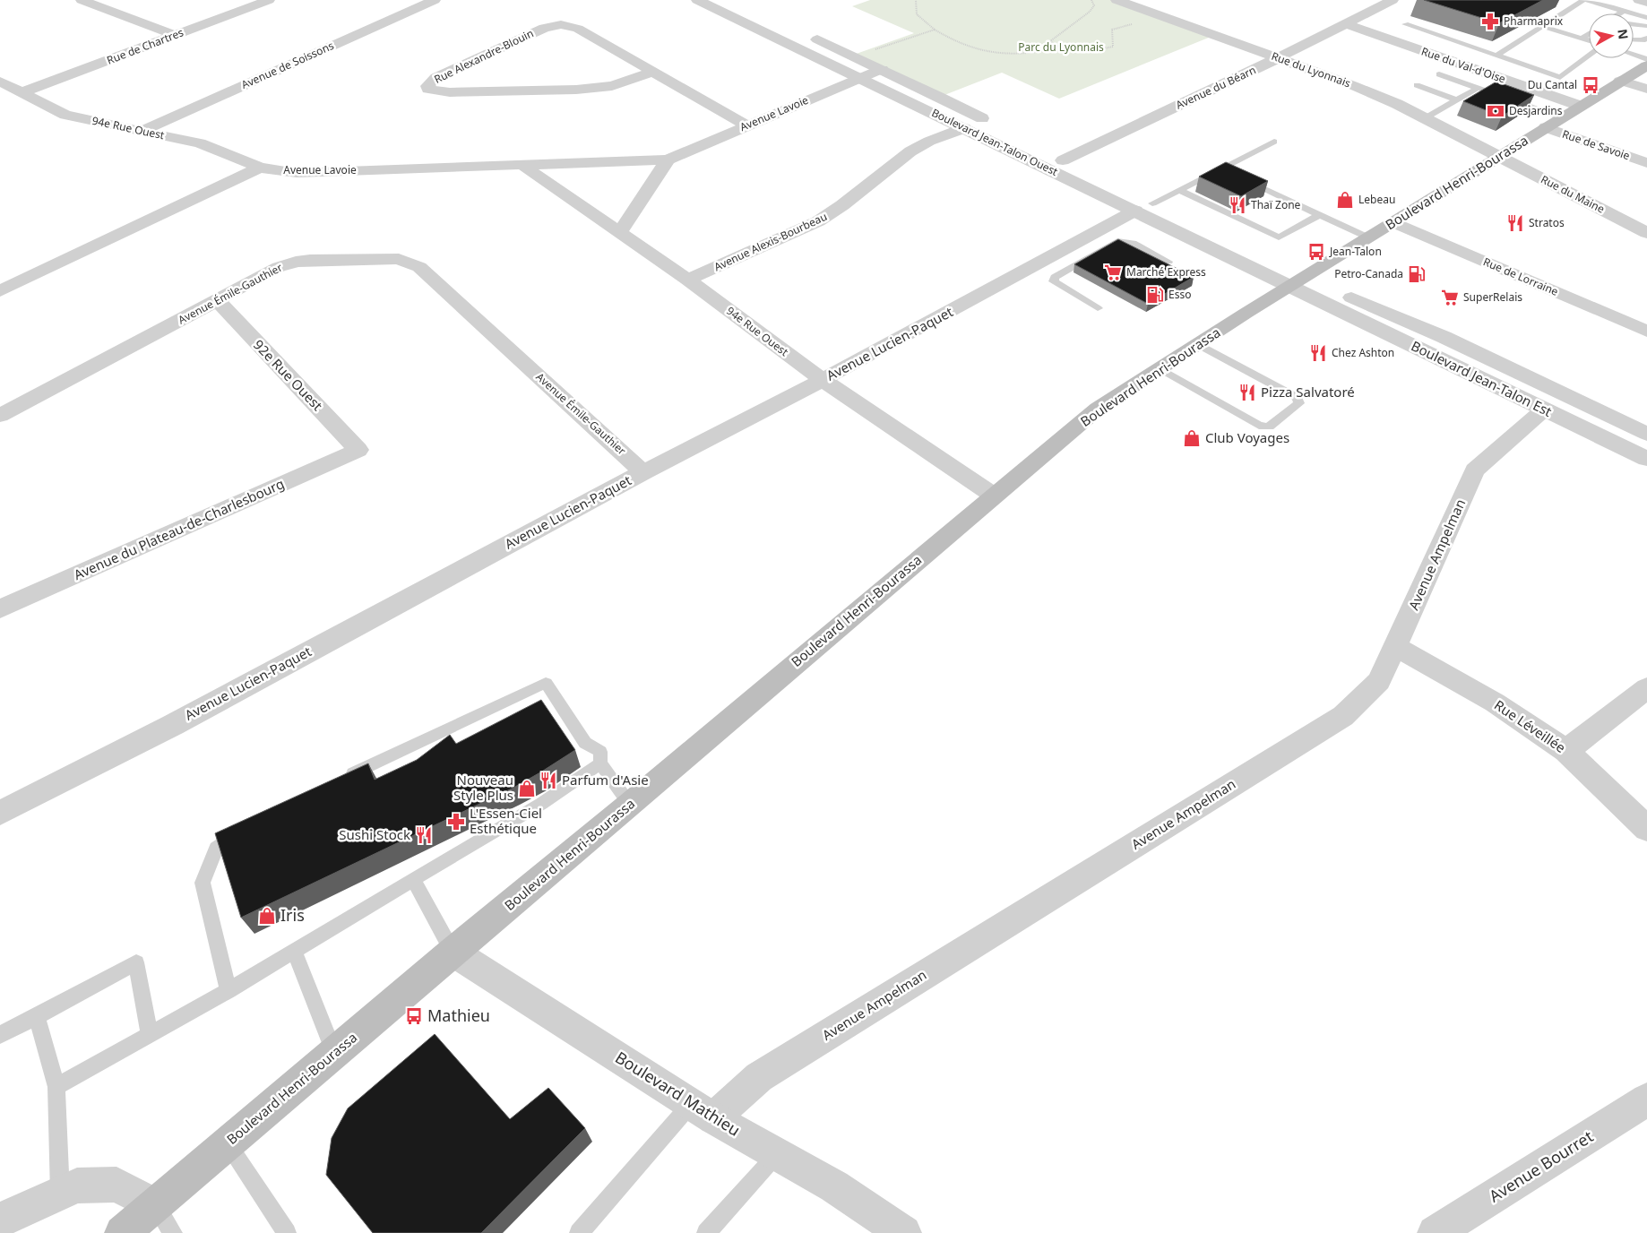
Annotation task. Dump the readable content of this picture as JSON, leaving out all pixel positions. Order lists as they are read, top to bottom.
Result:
{
  "streets": {
    "main road": ["Boulevard Henri-Bourassa"],
    "street": [
      "Rue de Chartres",
      "Rue Alexandre-Blouin",
      "Avenue de Soissons",
      "Rue du Val-d'Oise",
      "Rue du Lyonnais",
      "Avenue du Béarn",
      "Avenue Lavoie",
      "94e Rue Ouest",
      "Boulevard Jean-Talon Ouest",
      "Rue de Savoie",
      "Rue du Maine",
      "Avenue Alexis-Bourbeau",
      "Rue de Lorraine",
      "Avenue Émile-Gauthier",
      "Avenue Lucien-Paquet",
      "92e Rue Ouest",
      "Boulevard Jean-Talon Est",
      "Avenue du Plateau-de-Charlesbourg",
      "Avenue Ampelman",
      "Rue Léveillée",
      "Boulevard Mathieu",
      "Avenue Bourret"
    ]
  },
  "crossings": [
    ["Rue de Chartres", "94e Rue Ouest"],
    ["Rue Alexandre-Blouin", "Avenue Lavoie"],
    ["Avenue de Soissons", "94e Rue Ouest"],
    ["Rue du Val-d'Oise", "Avenue du Béarn"],
    ["Rue du Val-d'Oise", "Boulevard Henri-Bourassa"],
    ["Rue du Lyonnais", "Avenue du Béarn"],
    ["Rue du Lyonnais", "Boulevard Henri-Bourassa"],
    ["Rue du Lyonnais", "Rue du Maine"],
    ["Avenue du Béarn", "Boulevard Jean-Talon Ouest"],
    ["Avenue Lavoie", "94e Rue Ouest"],
    ["Avenue Lavoie", "Boulevard Jean-Talon Ouest"],
    ["94e Rue Ouest", "Boulevard Henri-Bourassa"],
    ["94e Rue Ouest", "Avenue Alexis-Bourbeau"],
    ["94e Rue Ouest", "Avenue Lucien-Paquet"],
    ["Boulevard Jean-Talon Ouest", "Boulevard Henri-Bourassa"],
    ["Boulevard Jean-Talon Ouest", "Avenue Alexis-Bourbeau"],
    ["Boulevard Jean-Talon Ouest", "Avenue Lucien-Paquet"],
    ["Boulevard Jean-Talon Ouest", "Boulevard Jean-Talon Est"],
    ["Rue de Savoie", "Boulevard Henri-Bourassa"],
    ["Boulevard Henri-Bourassa", "Rue du Maine"],
    ["Boulevard Henri-Bourassa", "Rue de Lorraine"],
    ["Boulevard Henri-Bourassa", "Boulevard Jean-Talon Est"],
    ["Boulevard Henri-Bourassa", "Boulevard Mathieu"],
    ["Avenue Émile-Gauthier", "Avenue Lucien-Paquet"],
    ["Avenue Émile-Gauthier", "92e Rue Ouest"],
    ["92e Rue Ouest", "Avenue du Plateau-de-Charlesbourg"],
    ["Boulevard Jean-Talon Est", "Avenue Ampelman"],
    ["Avenue Ampelman", "Rue Léveillée"],
    ["Avenue Ampelman", "Boulevard Mathieu"]
  ],
  "parks": ["Parc du Lyonnais"],
  "places": {
    "pharmacy": ["Pharmaprix", "L'Essen-Ciel Esthétique"],
    "bus stop": ["Du Cantal", "Jean-Talon", "Mathieu"],
    "bank": ["Desjardins"],
    "shop": [
      "Lebeau",
      "Club Voyages",
      "Nouveau Style Plus",
      "Iris"
    ],
    "restaurant": [
      "Thaï Zone",
      "Stratos",
      "Chez Ashton",
      "Pizza Salvatoré",
      "Parfum d'Asie",
      "Sushi Stock"
    ],
    "supermarket": ["Marché Express", "SuperRelais"],
    "fuel station": ["Petro-Canada", "Esso"]
  },
  "north": "right"
}
